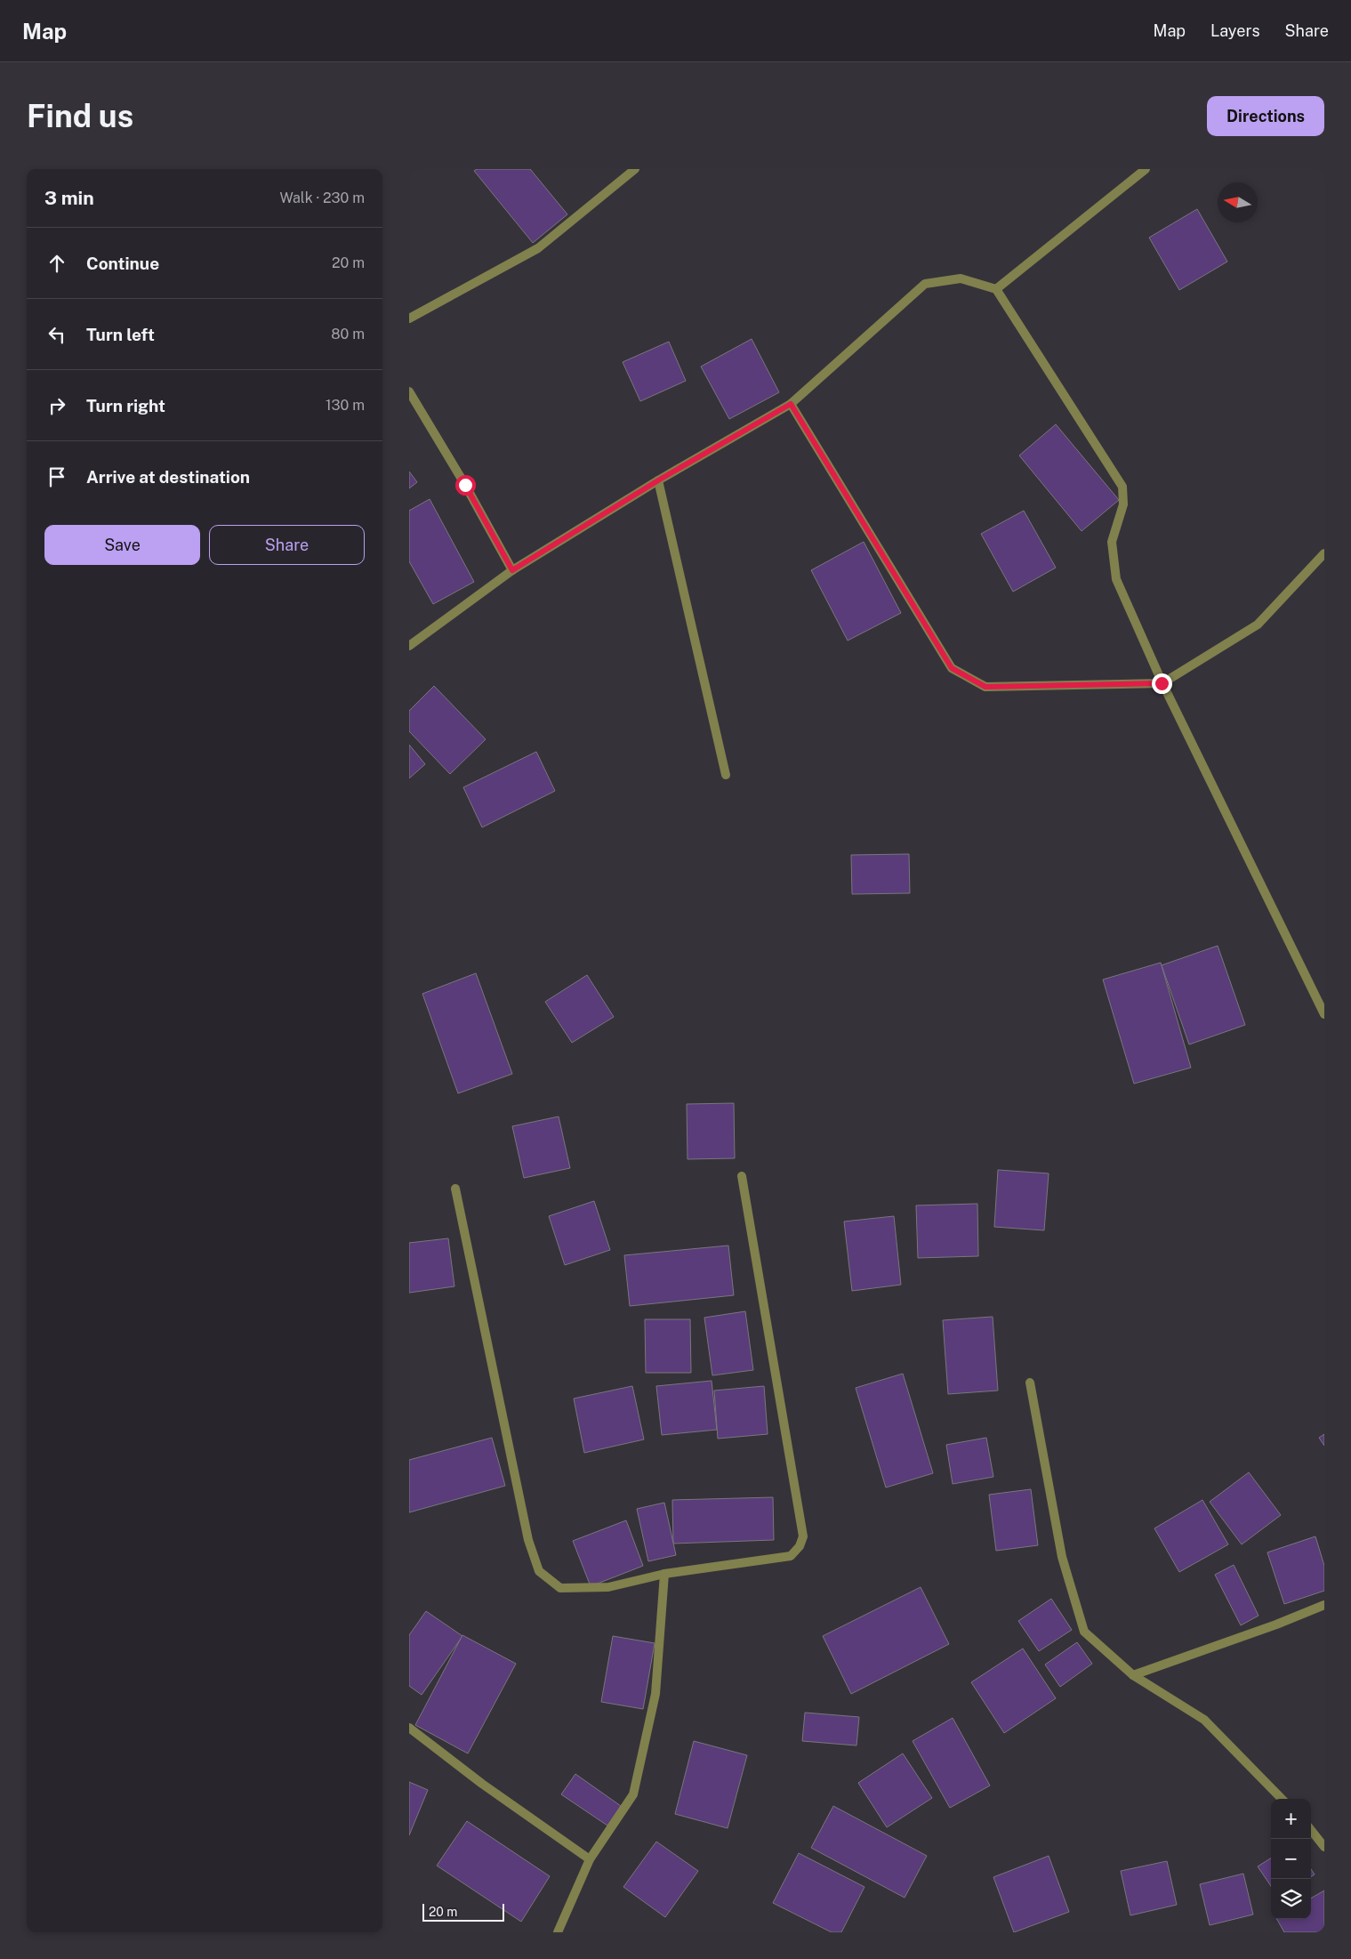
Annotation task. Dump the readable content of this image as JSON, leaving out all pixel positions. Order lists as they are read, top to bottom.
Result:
{
  "scale_bar": "20 m",
  "north": "left",
  "page": {
    "header": "Map",
    "nav": ["Map", "Layers", "Share"],
    "buttons": [
      "Directions",
      ["Save", "Share"]
    ],
    "title": "Find us",
    "heading": ["3 min", "Walk · 230 m"],
    "list": [
      ["Continue", "20 m"],
      ["Turn left", "80 m"],
      ["Turn right", "130 m"],
      "Arrive at destination"
    ],
    "map_buttons": ["+", "−"],
    "scale": "20 m"
  }
}
